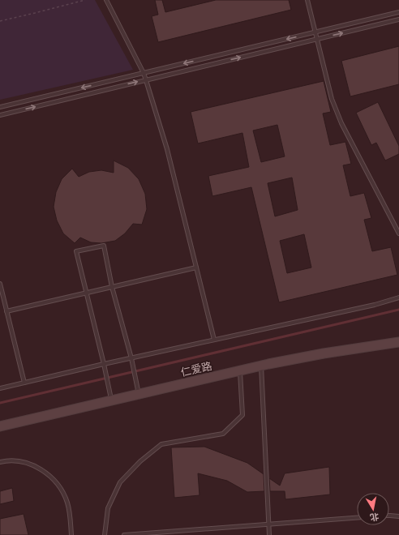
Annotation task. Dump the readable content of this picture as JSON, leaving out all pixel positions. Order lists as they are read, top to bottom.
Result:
{
  "streets": {
    "main road": ["仁爱路"]
  },
  "north": "bottom"
}
